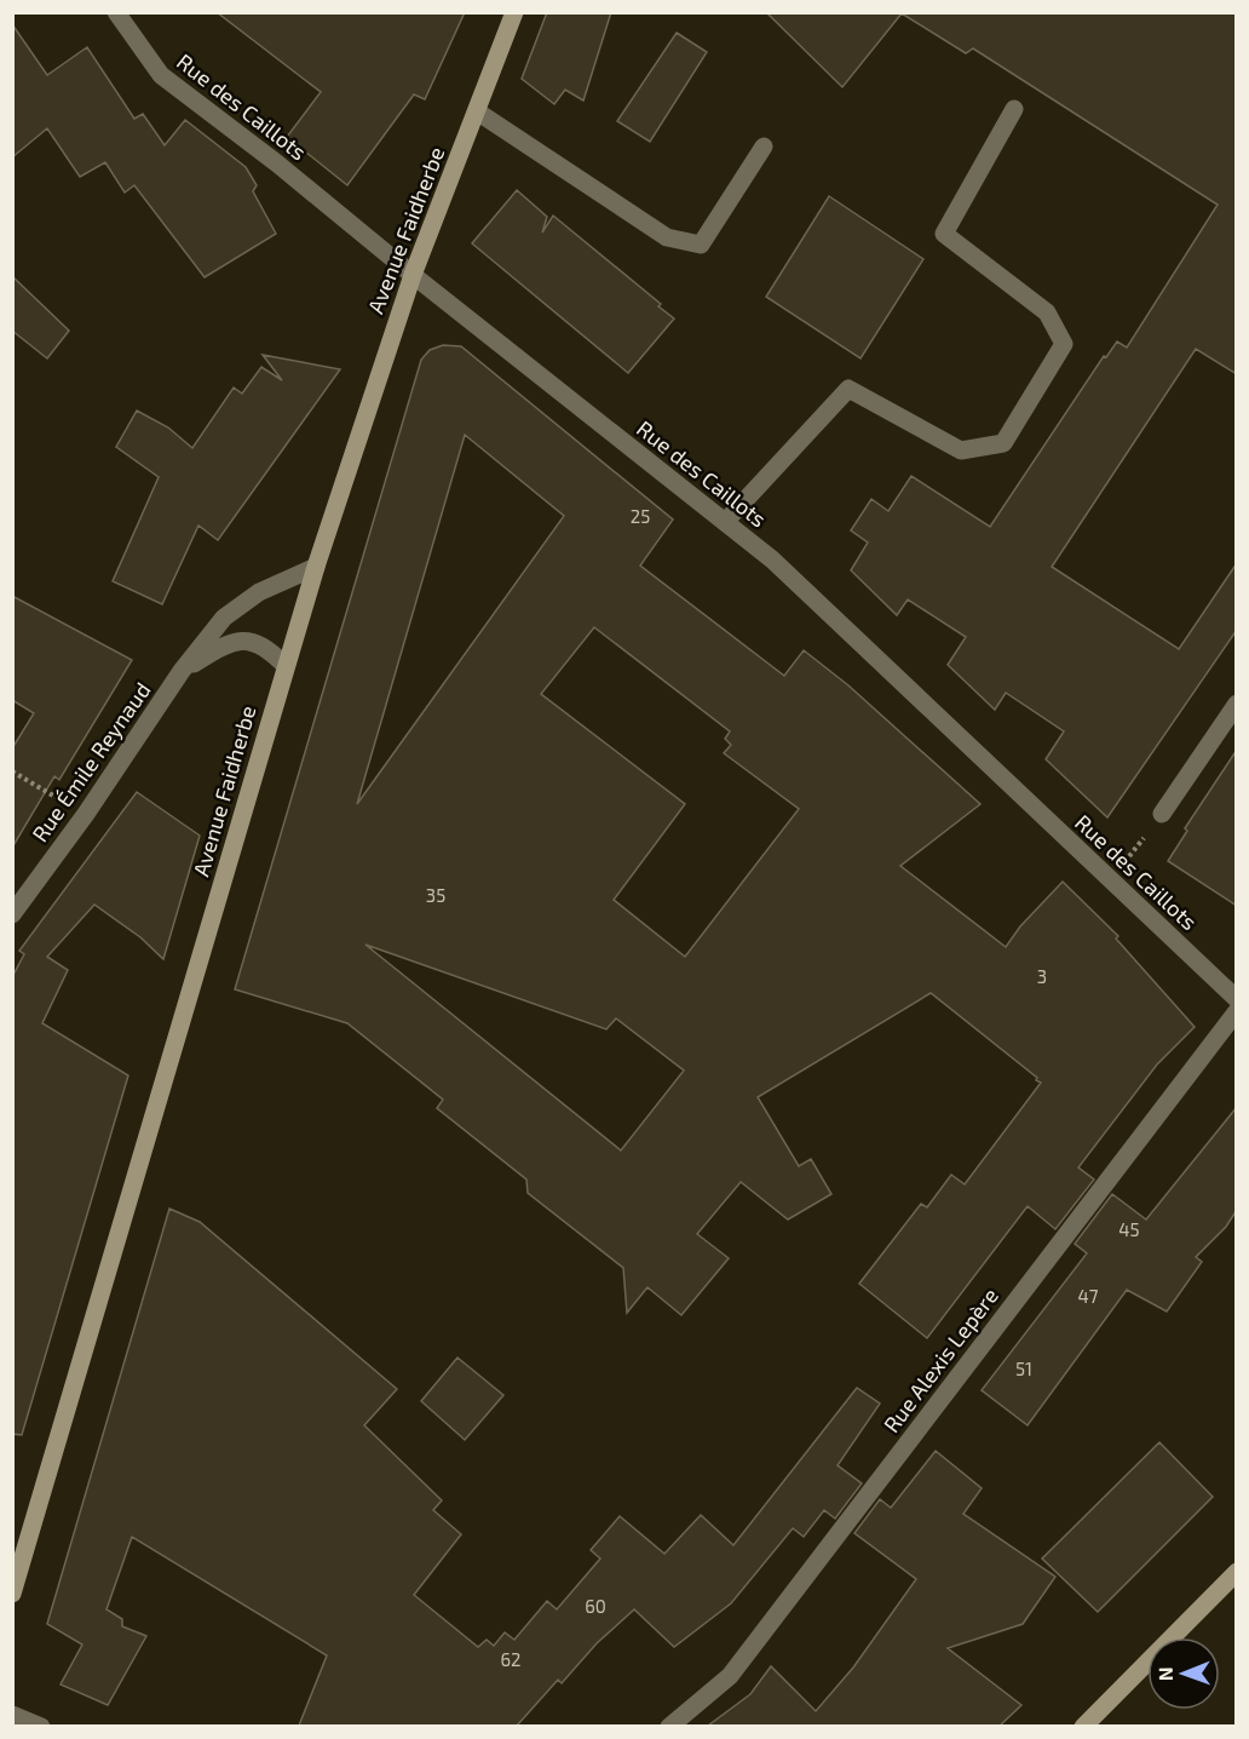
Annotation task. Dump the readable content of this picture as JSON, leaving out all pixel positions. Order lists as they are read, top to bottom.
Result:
{
  "streets": {
    "street": [
      "Rue des Caillots",
      "Avenue Faidherbe",
      "Rue Émile Reynaud",
      "Rue Alexis Lepère"
    ]
  },
  "crossings": [
    ["Rue des Caillots", "Avenue Faidherbe"],
    ["Avenue Faidherbe", "Rue Émile Reynaud"]
  ],
  "house_numbers": [
    "25",
    "35",
    "3",
    "45",
    "47",
    "51",
    "60",
    "62"
  ],
  "north": "left"
}
